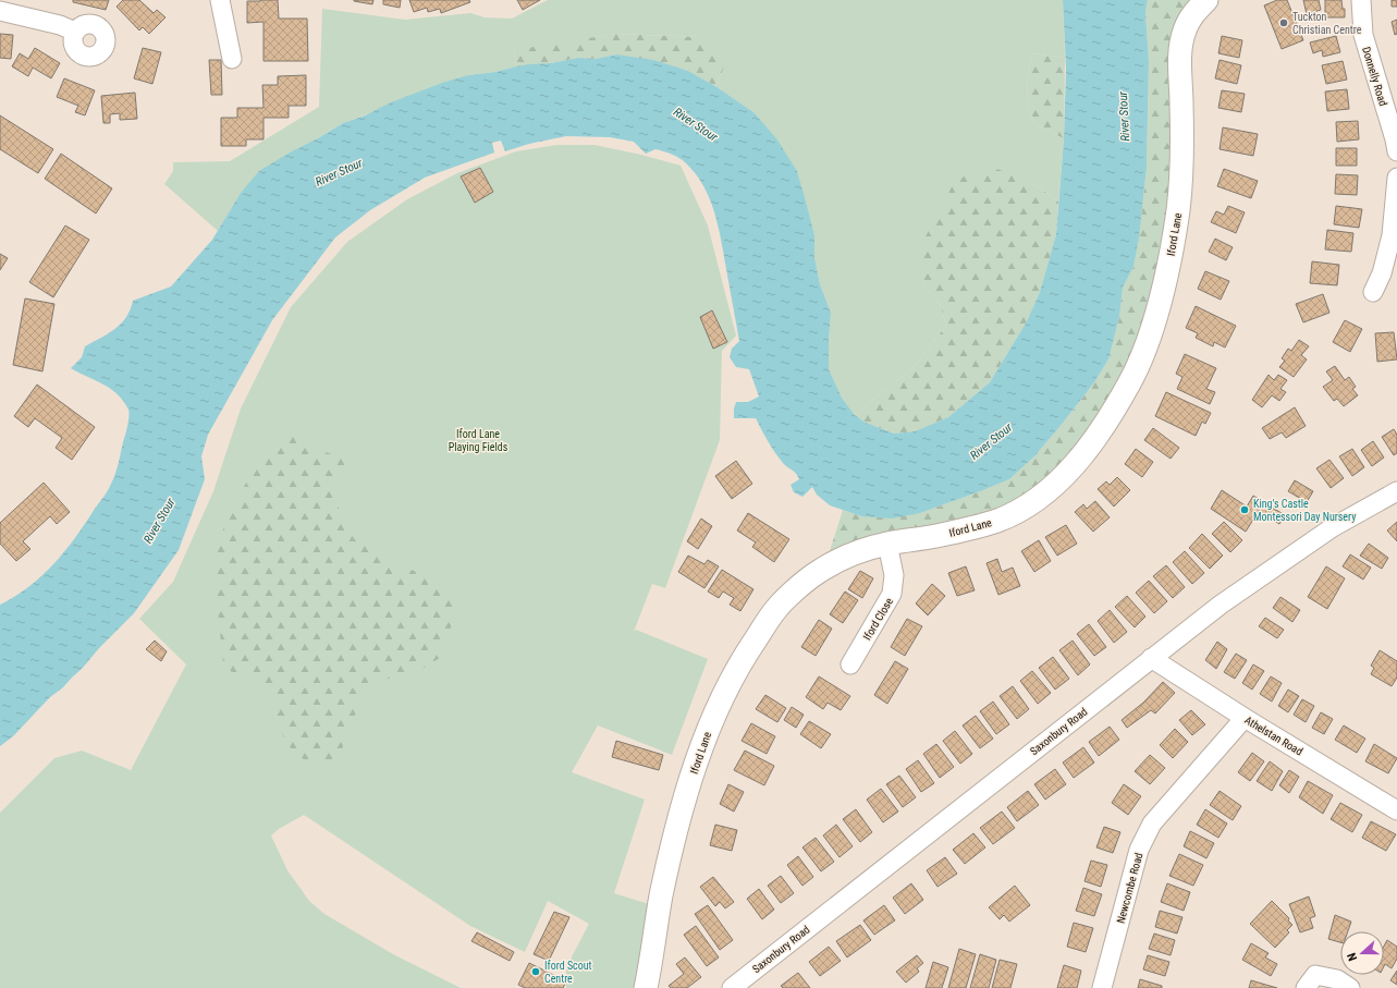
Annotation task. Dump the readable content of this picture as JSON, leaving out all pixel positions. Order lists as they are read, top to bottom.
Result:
{
  "streets": {
    "street": [
      "Donnelly Road",
      "Iford Lane",
      "Iford Close",
      "Saxonbury Road",
      "Athelstan Road",
      "Newcombe Road"
    ]
  },
  "crossings": [
    ["Iford Lane", "Iford Close"],
    ["Saxonbury Road", "Athelstan Road"],
    ["Athelstan Road", "Newcombe Road"]
  ],
  "water": ["River Stour"],
  "parks": ["Iford Lane Playing Fields"],
  "places": ["Tuckton Christian Centre", "King's Castle Montessori Day Nursery", "Iford Scout Centre"],
  "north": "left"
}
